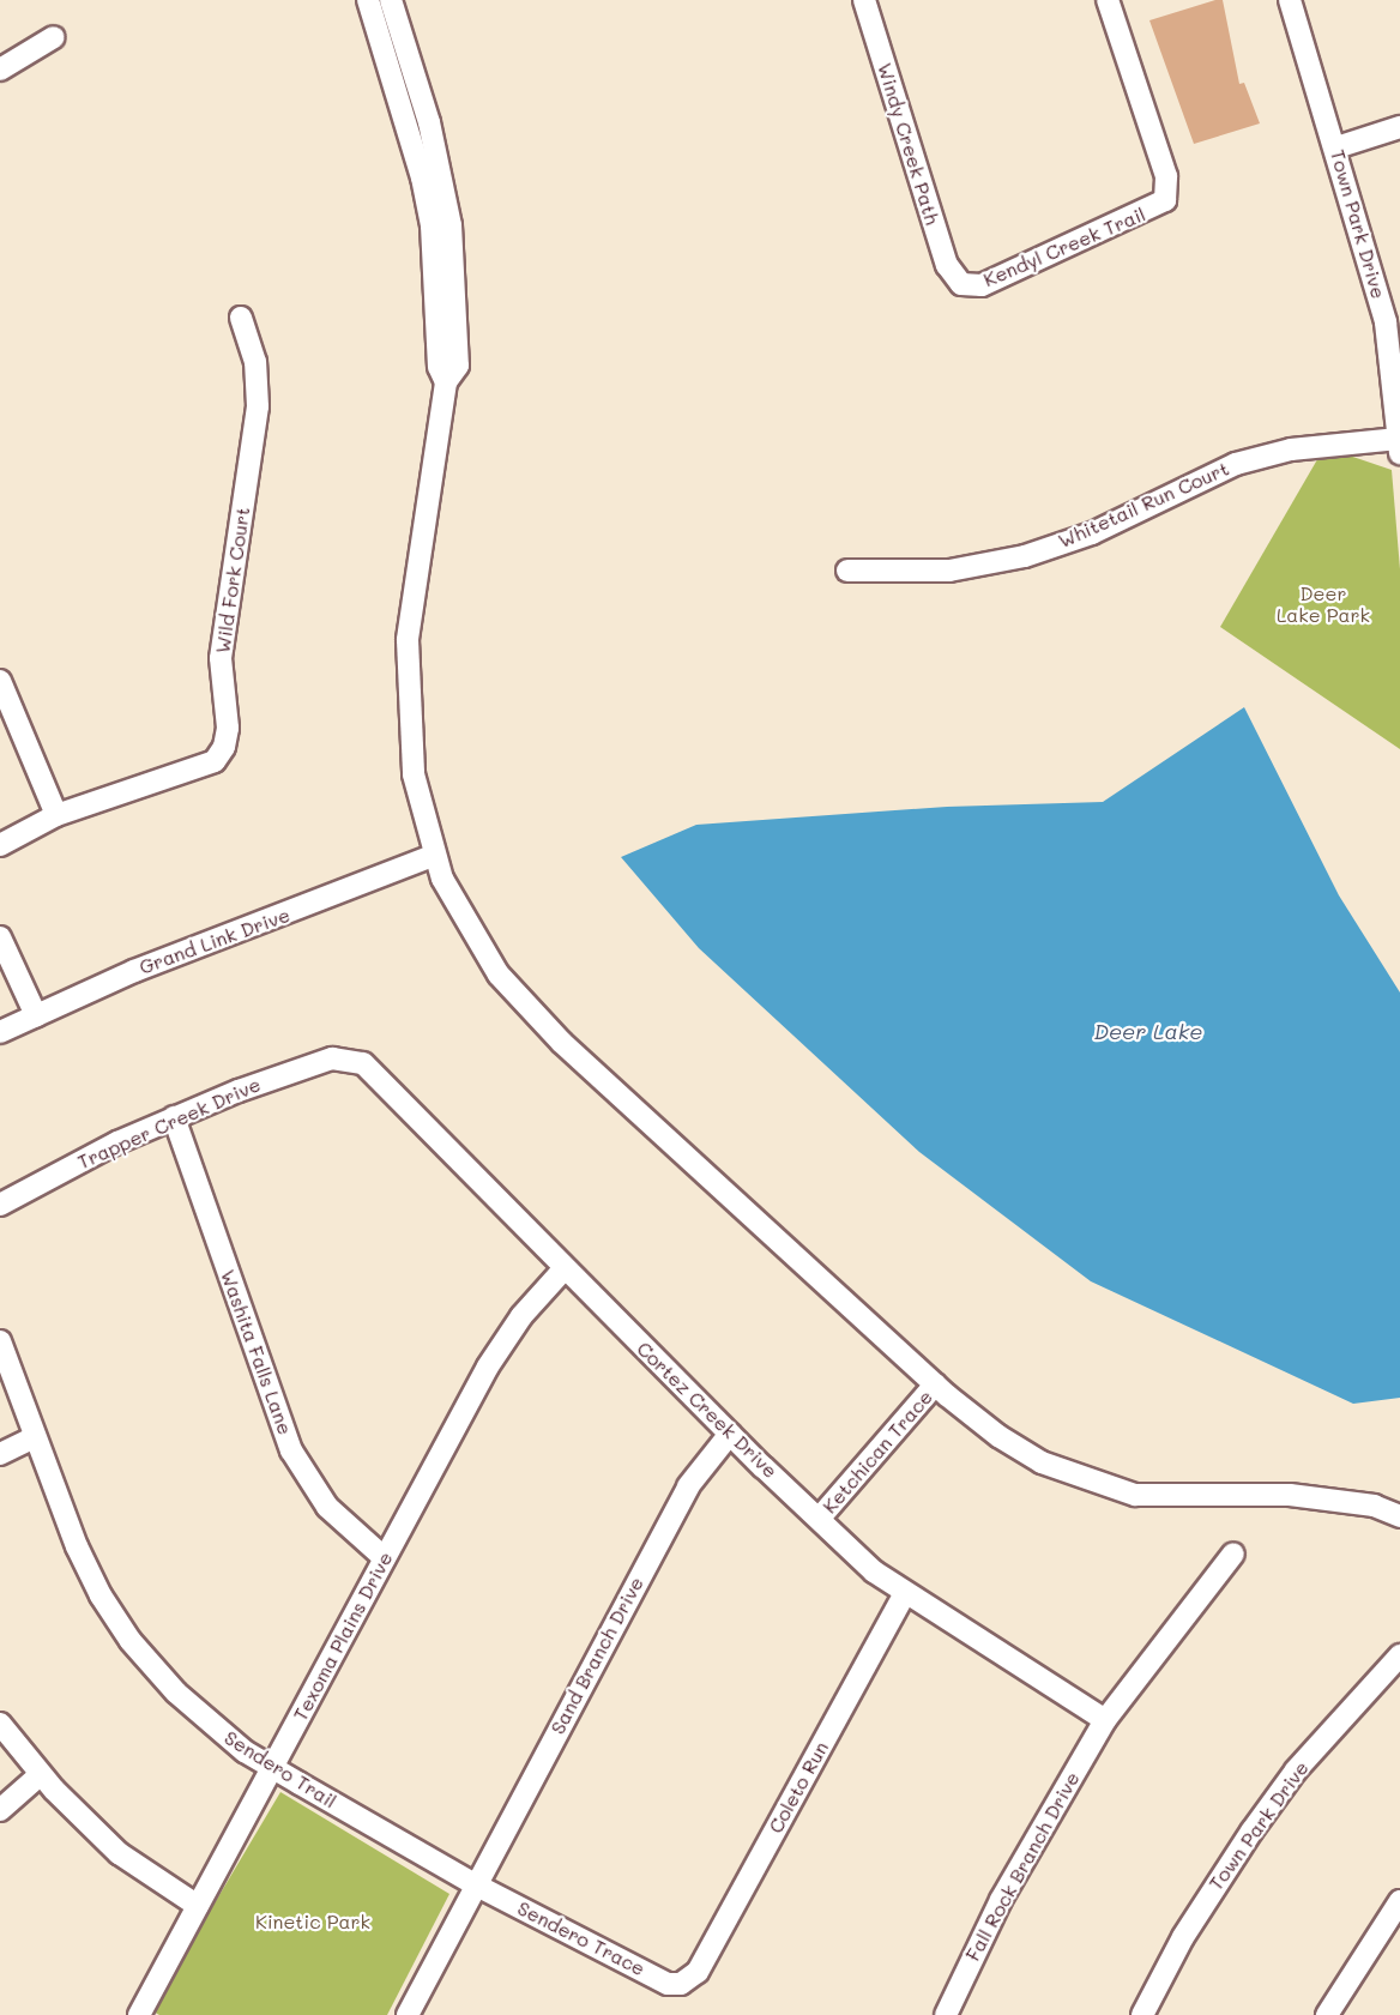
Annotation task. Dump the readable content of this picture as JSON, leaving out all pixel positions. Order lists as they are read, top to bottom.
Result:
{
  "streets": {
    "street": [
      "Windy Creek Path",
      "Town Park Drive",
      "Kendyl Creek Trail",
      "Whitetail Run Court",
      "Wild Fork Court",
      "Grand Link Drive",
      "Trapper Creek Drive",
      "Washita Falls Lane",
      "Cortez Creek Drive",
      "Ketchican Trace",
      "Texoma Plains Drive",
      "Sand Branch Drive",
      "Sendero Trail",
      "Coleto Run",
      "Fall Rock Branch Drive",
      "Sendero Trace"
    ]
  },
  "crossings": [
    ["Windy Creek Path", "Kendyl Creek Trail"],
    ["Town Park Drive", "Whitetail Run Court"],
    ["Trapper Creek Drive", "Washita Falls Lane"],
    ["Trapper Creek Drive", "Cortez Creek Drive"],
    ["Washita Falls Lane", "Texoma Plains Drive"],
    ["Cortez Creek Drive", "Ketchican Trace"],
    ["Cortez Creek Drive", "Texoma Plains Drive"],
    ["Cortez Creek Drive", "Sand Branch Drive"],
    ["Cortez Creek Drive", "Coleto Run"],
    ["Cortez Creek Drive", "Fall Rock Branch Drive"],
    ["Texoma Plains Drive", "Sendero Trail"],
    ["Sand Branch Drive", "Sendero Trail"],
    ["Sand Branch Drive", "Sendero Trace"],
    ["Sendero Trail", "Sendero Trace"],
    ["Coleto Run", "Sendero Trace"]
  ],
  "water": ["Deer Lake"],
  "parks": ["Deer Lake Park", "Kinetic Park"]
}
